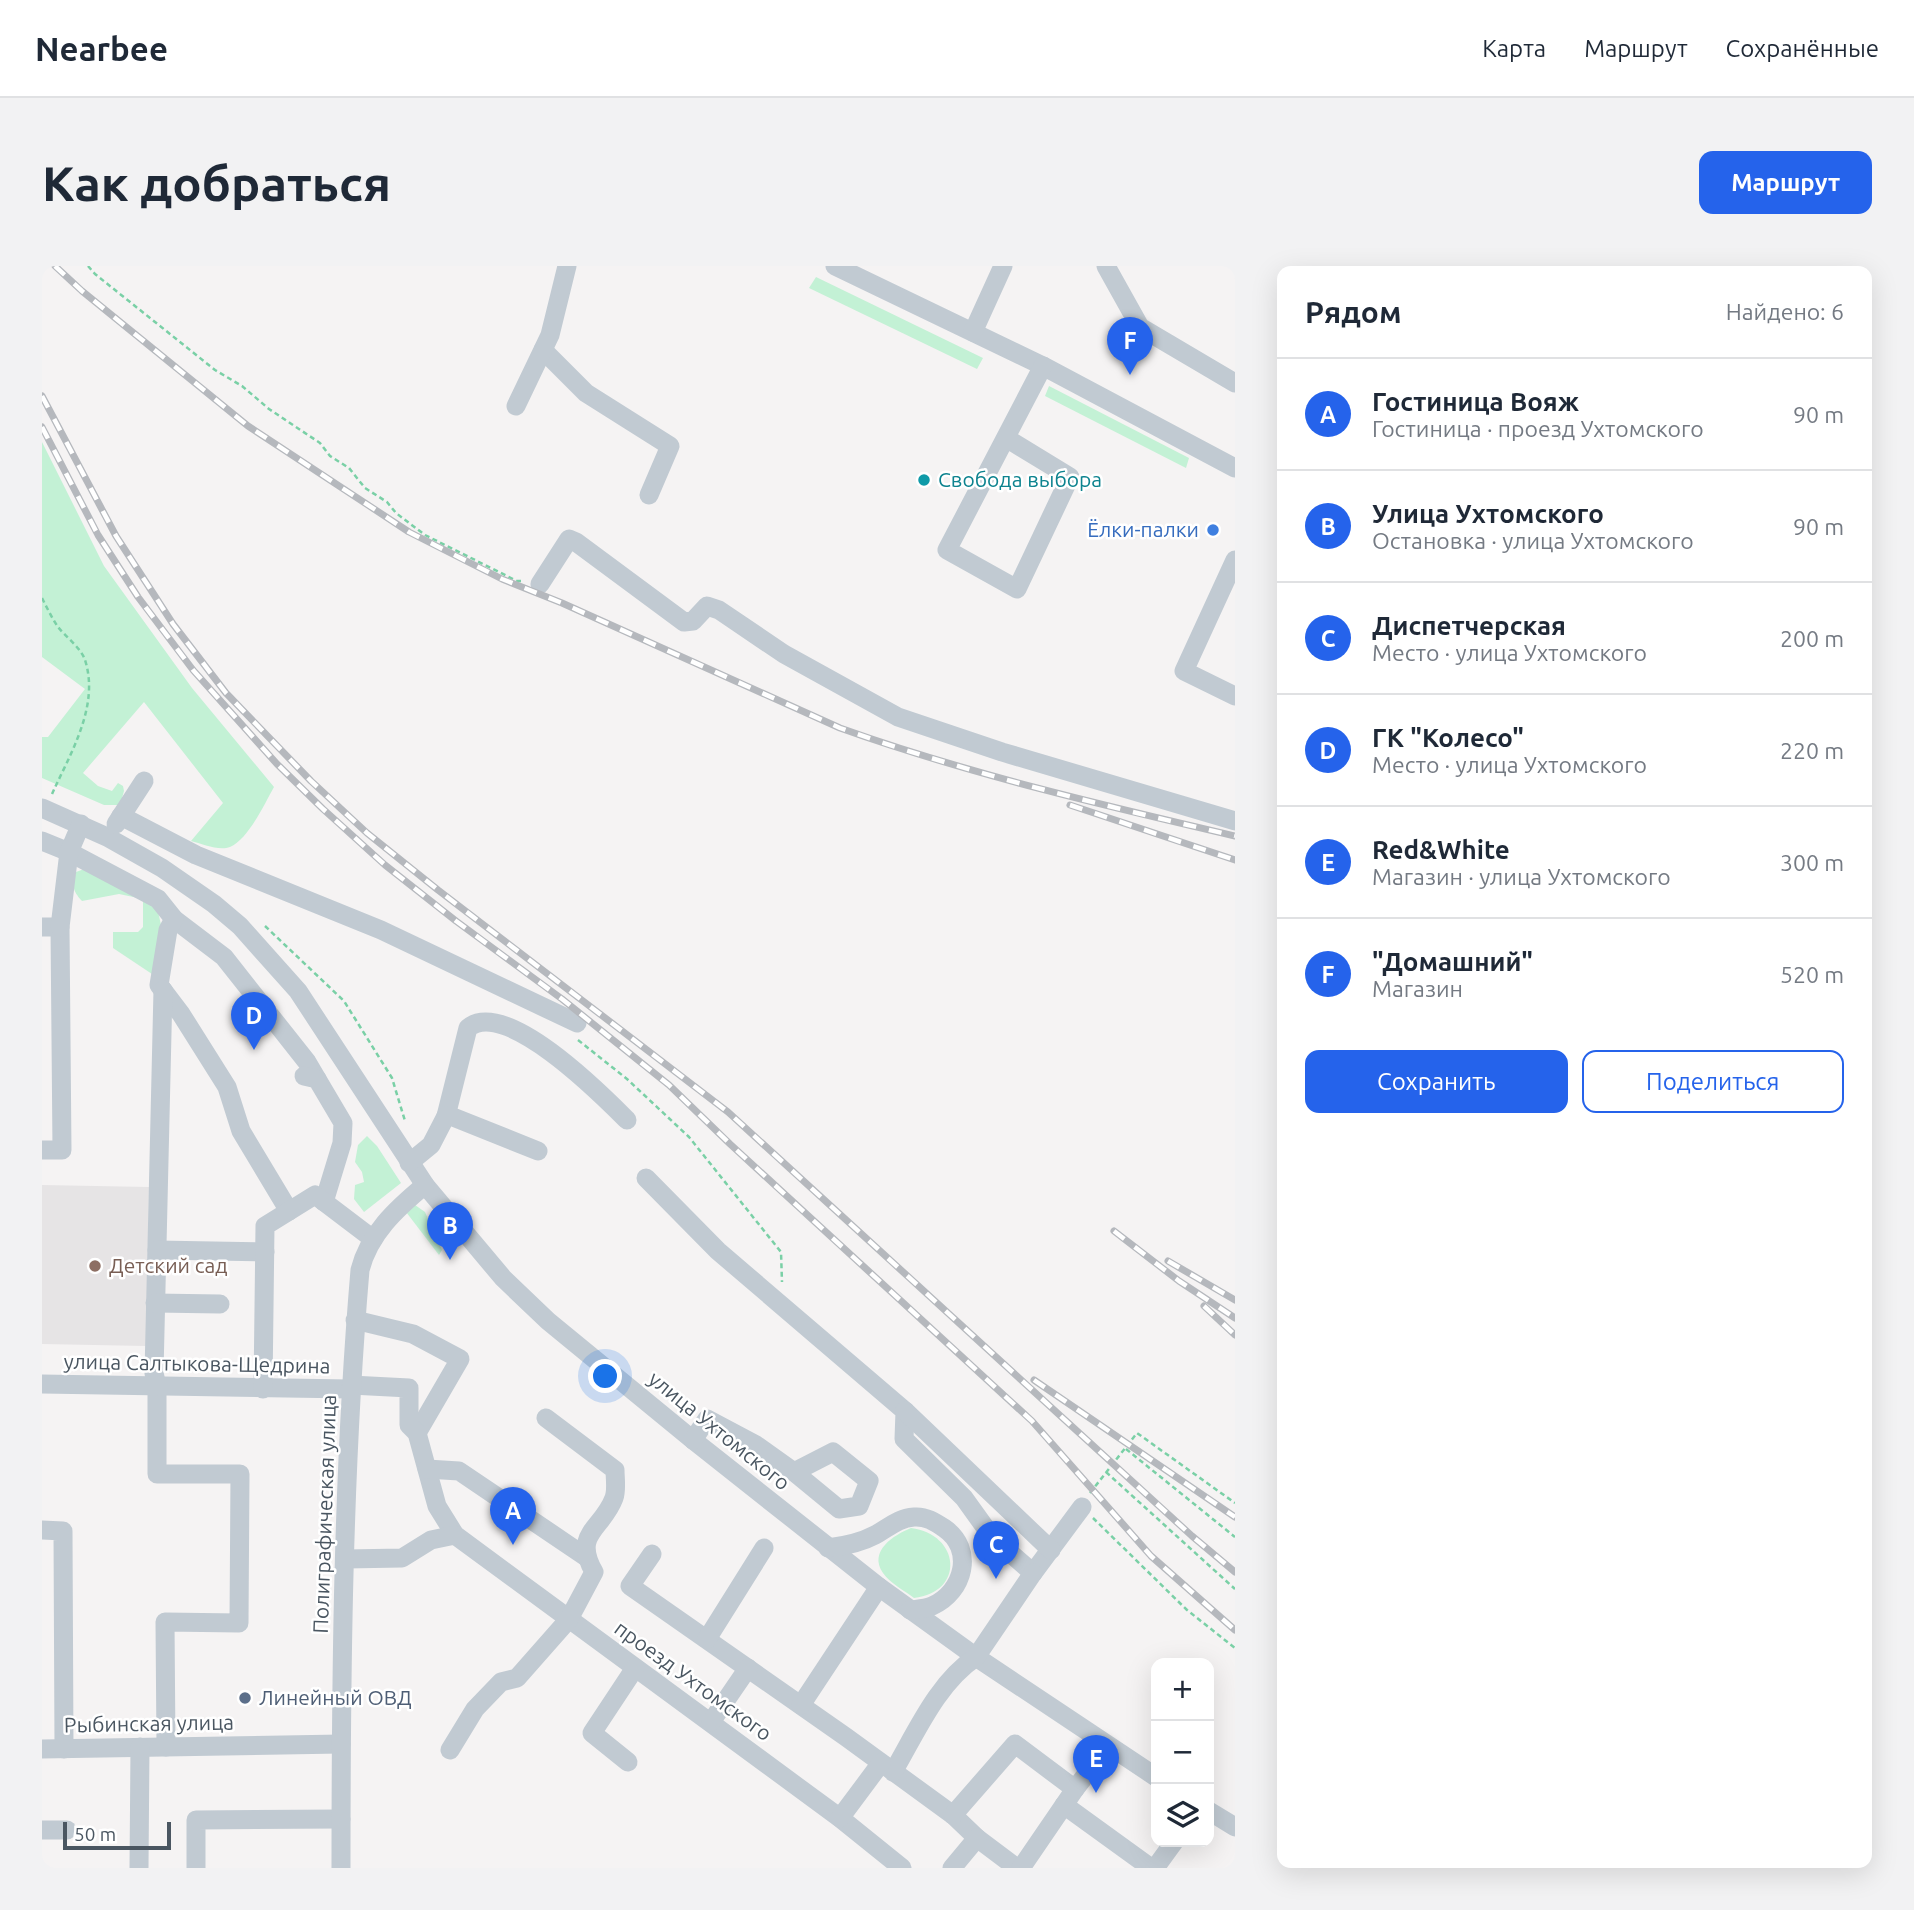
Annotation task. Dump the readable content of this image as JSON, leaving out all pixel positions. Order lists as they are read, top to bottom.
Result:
{
  "streets": {
    "street": [
      "улица Салтыкова-Щедрина",
      "улица Ухтомского",
      "Полиграфическая улица",
      "проезд Ухтомского",
      "Рыбинская улица"
    ]
  },
  "crossings": [
    ["улица Салтыкова-Щедрина", "Полиграфическая улица"],
    ["улица Ухтомского", "Полиграфическая улица"],
    ["Полиграфическая улица", "Рыбинская улица"]
  ],
  "places": [
    "Свобода выбора",
    "Ёлки-палки",
    "Детский сад",
    "Линейный ОВД"
  ],
  "scale_bar": "50 m",
  "page": {
    "header": "Nearbee",
    "nav": ["Карта", "Маршрут", "Сохранённые"],
    "buttons": [
      "Маршрут",
      ["Сохранить", "Поделиться"]
    ],
    "title": "Как добраться",
    "heading": ["Рядом", "Найдено: 6"],
    "pins": [
      "F",
      "D",
      "B",
      "A",
      "C",
      "E"
    ],
    "list": [
      {
        "mark": "A",
        "name": "Гостиница Вояж",
        "note": "Гостиница · проезд Ухтомского",
        "value": "90 m"
      },
      {
        "mark": "B",
        "name": "Улица Ухтомского",
        "note": "Остановка · улица Ухтомского",
        "value": "90 m"
      },
      {
        "mark": "C",
        "name": "Диспетчерская",
        "note": "Место · улица Ухтомского",
        "value": "200 m"
      },
      {
        "mark": "D",
        "name": "ГК \"Колесо\"",
        "note": "Место · улица Ухтомского",
        "value": "220 m"
      },
      {
        "mark": "E",
        "name": "Red&White",
        "note": "Магазин · улица Ухтомского",
        "value": "300 m"
      },
      {
        "mark": "F",
        "name": "\"Домашний\"",
        "note": "Магазин",
        "value": "520 m"
      }
    ],
    "map_buttons": ["+", "−"],
    "scale": "50 m"
  }
}
